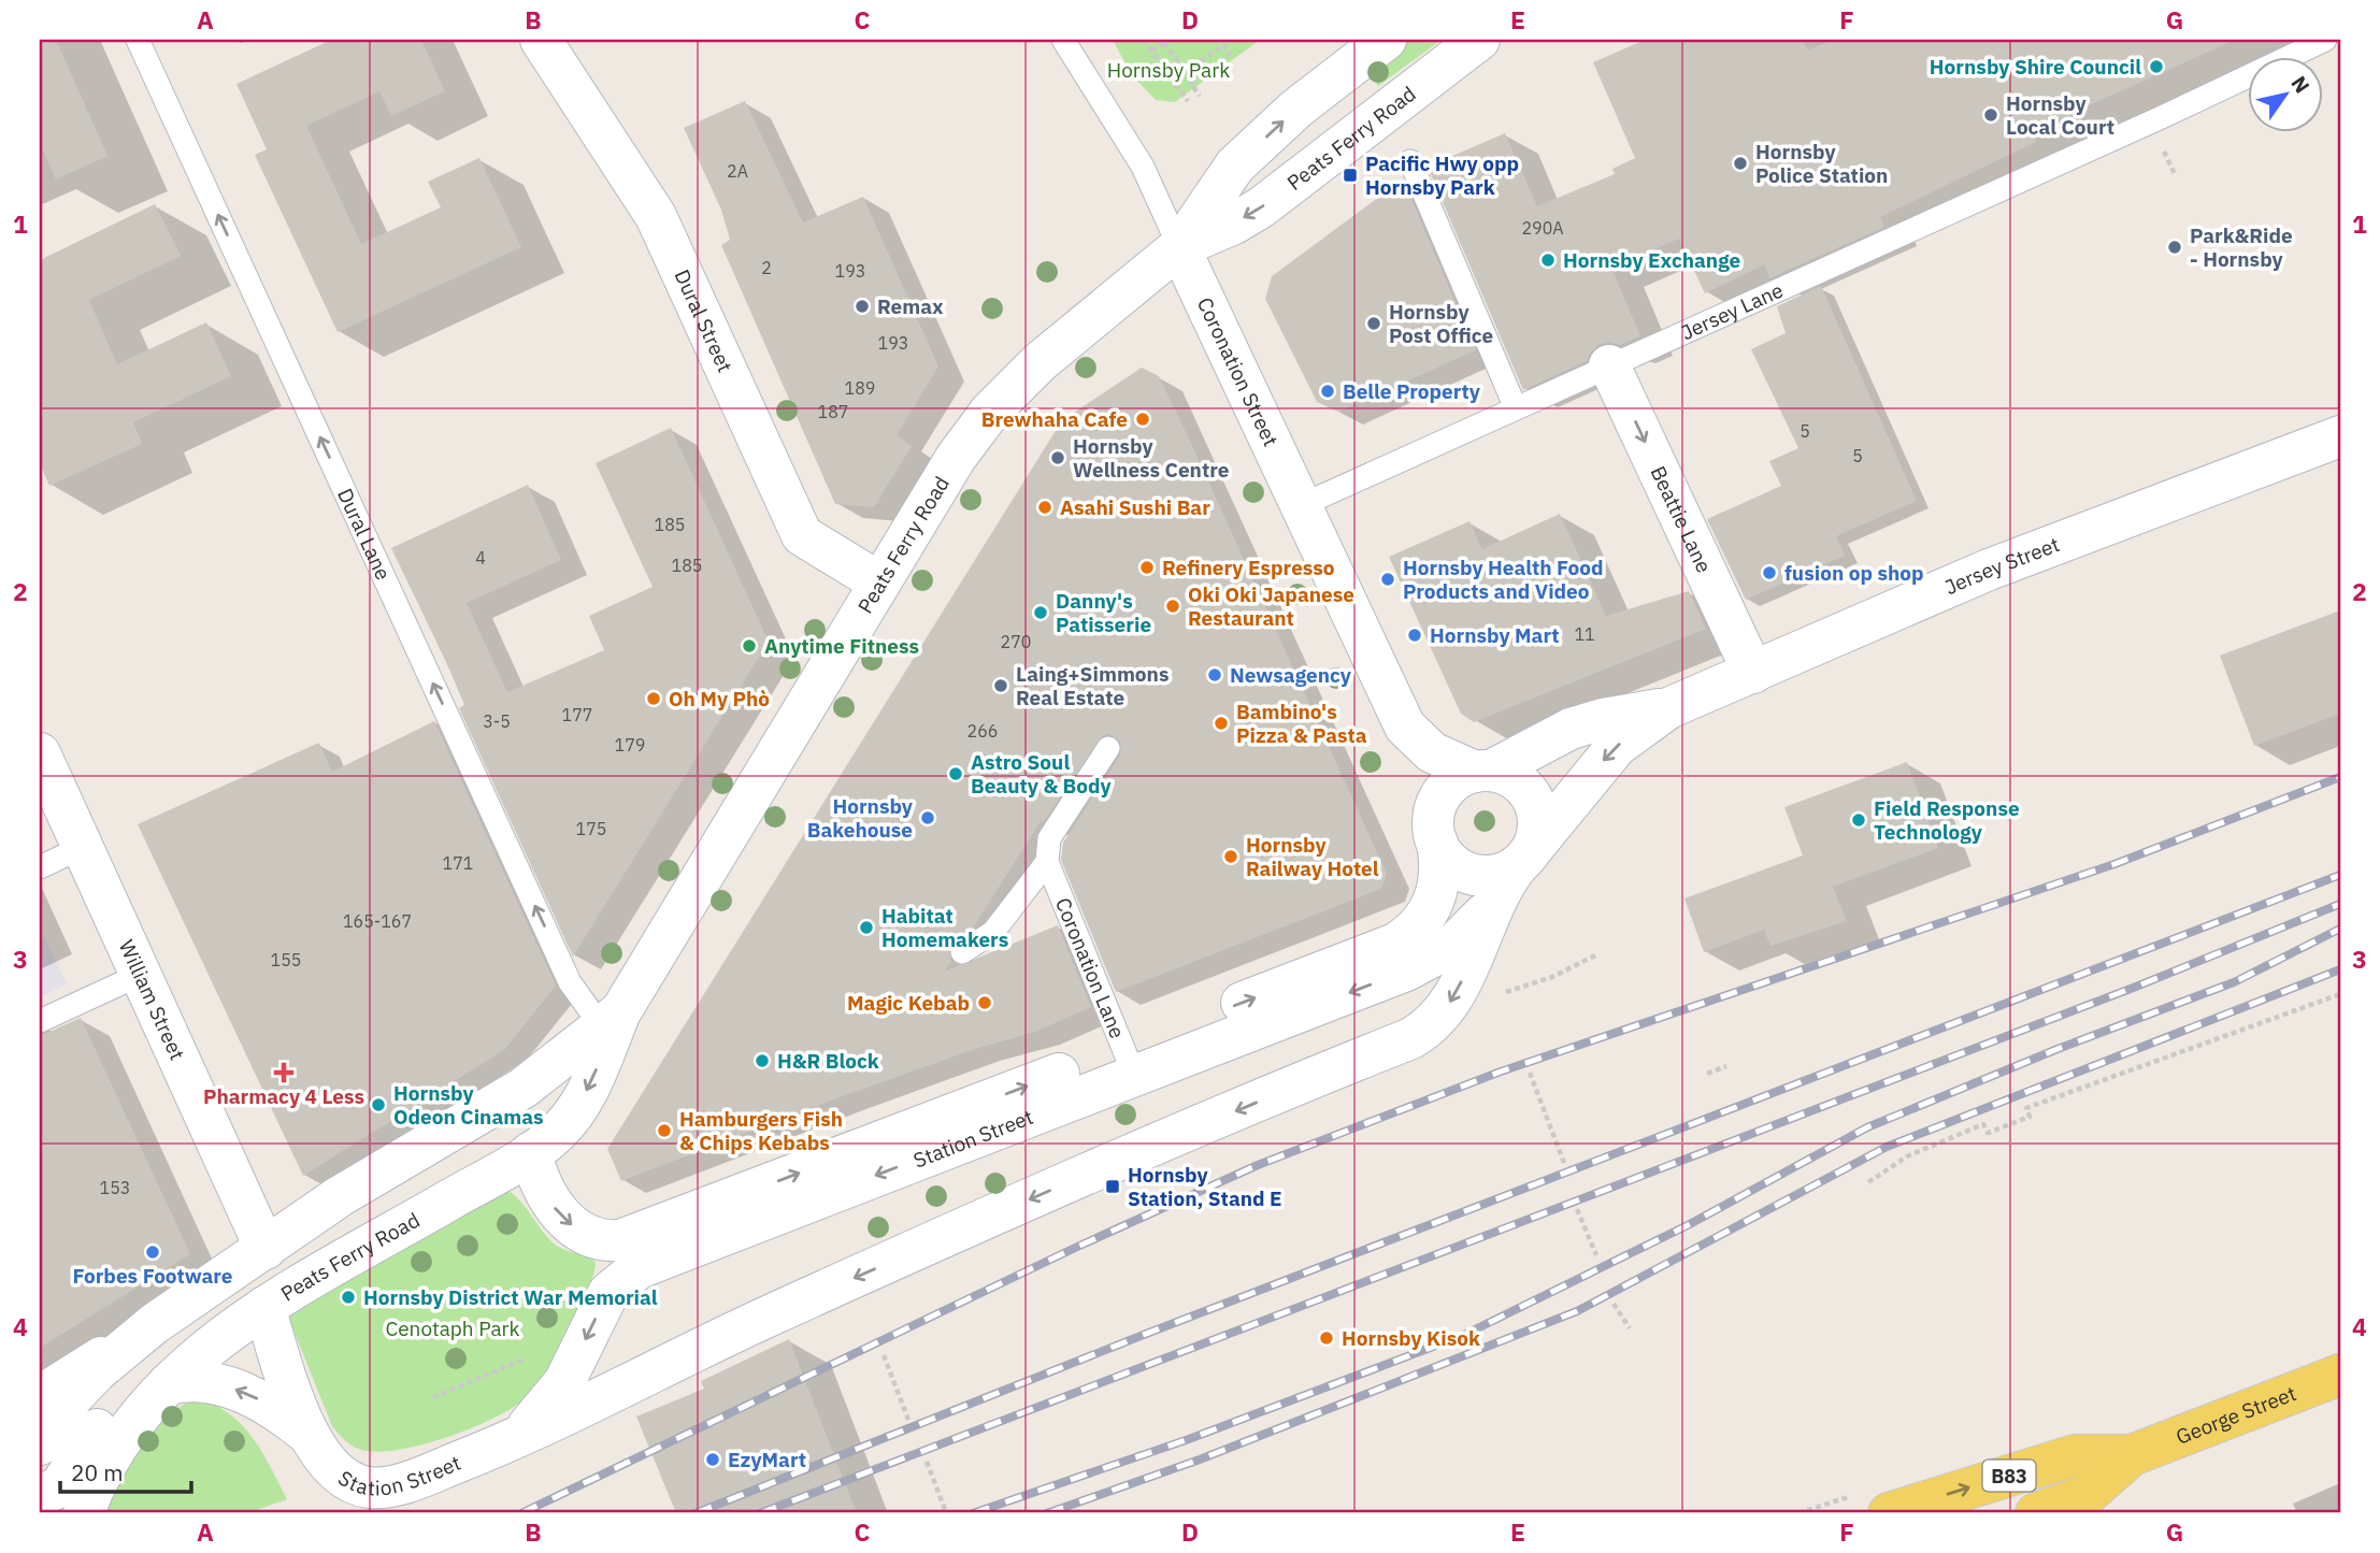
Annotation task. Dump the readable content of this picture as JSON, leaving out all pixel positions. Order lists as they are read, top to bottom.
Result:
{
  "streets": {
    "main road": ["George Street", "B83"],
    "street": [
      "Peats Ferry Road",
      "Dural Street",
      "Coronation Street",
      "Beattie Lane",
      "Jersey Street",
      "William Street",
      "Station Street"
    ],
    "lane": ["Jersey Lane", "Dural Lane", "Coronation Lane"]
  },
  "crossings": [
    ["Peats Ferry Road", "Dural Street"],
    ["Peats Ferry Road", "Coronation Street"],
    ["Peats Ferry Road", "Dural Lane"],
    ["Peats Ferry Road", "William Street"],
    ["Peats Ferry Road", "Station Street"],
    ["Jersey Lane", "Coronation Street"],
    ["Jersey Lane", "Beattie Lane"],
    ["Coronation Street", "Jersey Street"],
    ["Coronation Street", "Station Street"],
    ["Beattie Lane", "Jersey Street"],
    ["Jersey Street", "Station Street"],
    ["Coronation Lane", "Station Street"],
    ["William Street", "Station Street"]
  ],
  "one_way": ["Beattie Lane", "Dural Lane", "George Street"],
  "parks": ["Hornsby Park", "Cenotaph Park"],
  "places": {
    "other": [
      "Hornsby Shire Council",
      "Hornsby Local Court",
      "Hornsby Police Station",
      "Park&Ride - Hornsby",
      "Hornsby Exchange",
      "Remax",
      "Hornsby Post Office",
      "Belle Property",
      "Brewhaha Cafe",
      "Hornsby Wellness Centre",
      "Asahi Sushi Bar",
      "Refinery Espresso",
      "fusion op shop",
      "Hornsby Health Food Products and Video",
      "Oki Oki Japanese Restaurant",
      "Danny's Patisserie",
      "Hornsby Mart",
      "Anytime Fitness",
      "Newsagency",
      "Laing+Simmons Real Estate",
      "Oh My Phò",
      "Bambino's Pizza & Pasta",
      "Astro Soul Beauty & Body",
      "Hornsby Bakehouse",
      "Field Response Technology",
      "Hornsby Railway Hotel",
      "Habitat Homemakers",
      "Magic Kebab",
      "H&R Block",
      "Hornsby Odeon Cinamas",
      "Hamburgers Fish & Chips Kebabs",
      "Forbes Footware",
      "Hornsby District War Memorial",
      "Hornsby Kisok",
      "EzyMart"
    ],
    "transit": ["Pacific Hwy opp Hornsby Park", "Hornsby Station, Stand E"],
    "health": ["Pharmacy 4 Less"]
  },
  "house_numbers": [
    "2A",
    "290A",
    "2",
    "193",
    "193",
    "189",
    "187",
    "5",
    "5",
    "185",
    "4",
    "185",
    "11",
    "270",
    "177",
    "3-5",
    "266",
    "179",
    "175",
    "171",
    "165-167",
    "155",
    "153"
  ],
  "scale_bar": "20 m",
  "north": "top right",
  "grid": {
    "columns": [
      "A",
      "B",
      "C",
      "D",
      "E",
      "F",
      "G"
    ],
    "rows": [
      "1",
      "2",
      "3",
      "4"
    ]
  }
}
